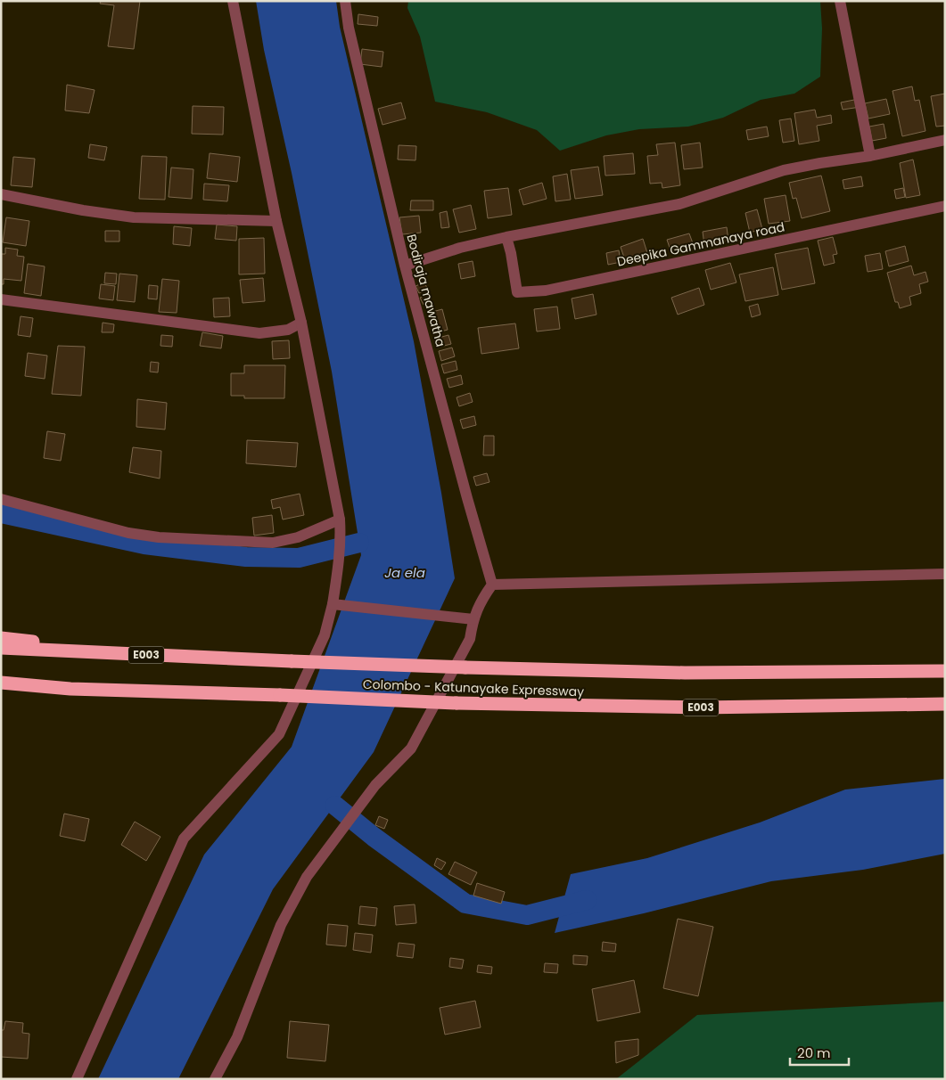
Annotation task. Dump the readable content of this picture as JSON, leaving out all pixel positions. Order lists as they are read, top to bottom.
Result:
{
  "streets": {
    "highway": ["E003", "Colombo - Katunayake Expressway"],
    "street": ["Deepika Gammanaya road", "Bodiraja mawatha"]
  },
  "water": ["Ja ela"],
  "scale_bar": "20 m"
}
